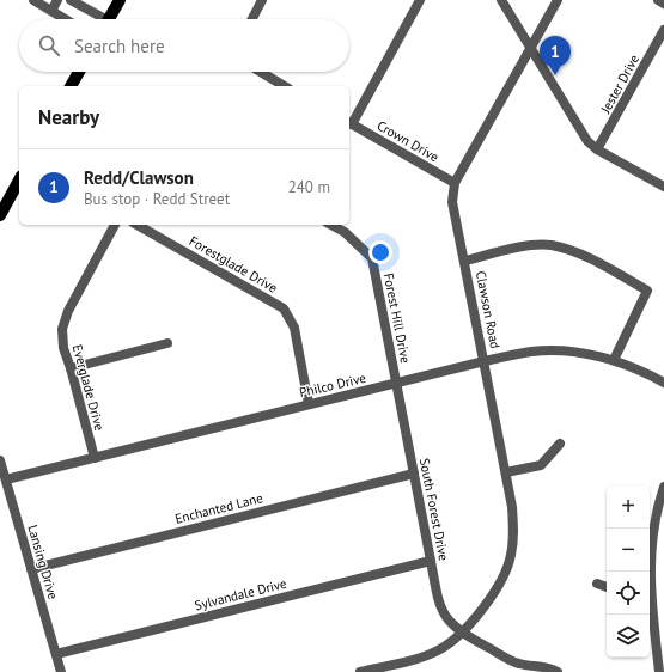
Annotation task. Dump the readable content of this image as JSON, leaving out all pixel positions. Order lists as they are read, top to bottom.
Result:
{
  "streets": {
    "street": [
      "Jester Drive",
      "Crown Drive",
      "Forestglade Drive",
      "Clawson Road",
      "Forest Hill Drive",
      "Philco Drive",
      "Everglade Drive",
      "Enchanted Lane",
      "South Forest Drive",
      "Lansing Drive",
      "Sylvandale Drive"
    ]
  },
  "crossings": [
    ["Crown Drive", "Clawson Road"],
    ["Forestglade Drive", "Philco Drive"],
    ["Clawson Road", "Philco Drive"],
    ["Clawson Road", "South Forest Drive"],
    ["Forest Hill Drive", "Philco Drive"],
    ["Forest Hill Drive", "South Forest Drive"],
    ["Philco Drive", "Everglade Drive"],
    ["Philco Drive", "South Forest Drive"],
    ["Philco Drive", "Lansing Drive"],
    ["Enchanted Lane", "South Forest Drive"],
    ["Enchanted Lane", "Lansing Drive"],
    ["South Forest Drive", "Sylvandale Drive"],
    ["Lansing Drive", "Sylvandale Drive"]
  ],
  "page": {
    "search": "Search here",
    "pins": "1",
    "heading": "Nearby",
    "list": [
      {
        "mark": "1",
        "name": "Redd/Clawson",
        "note": "Bus stop · Redd Street",
        "value": "240 m"
      }
    ],
    "map_buttons": ["+", "−"]
  }
}
